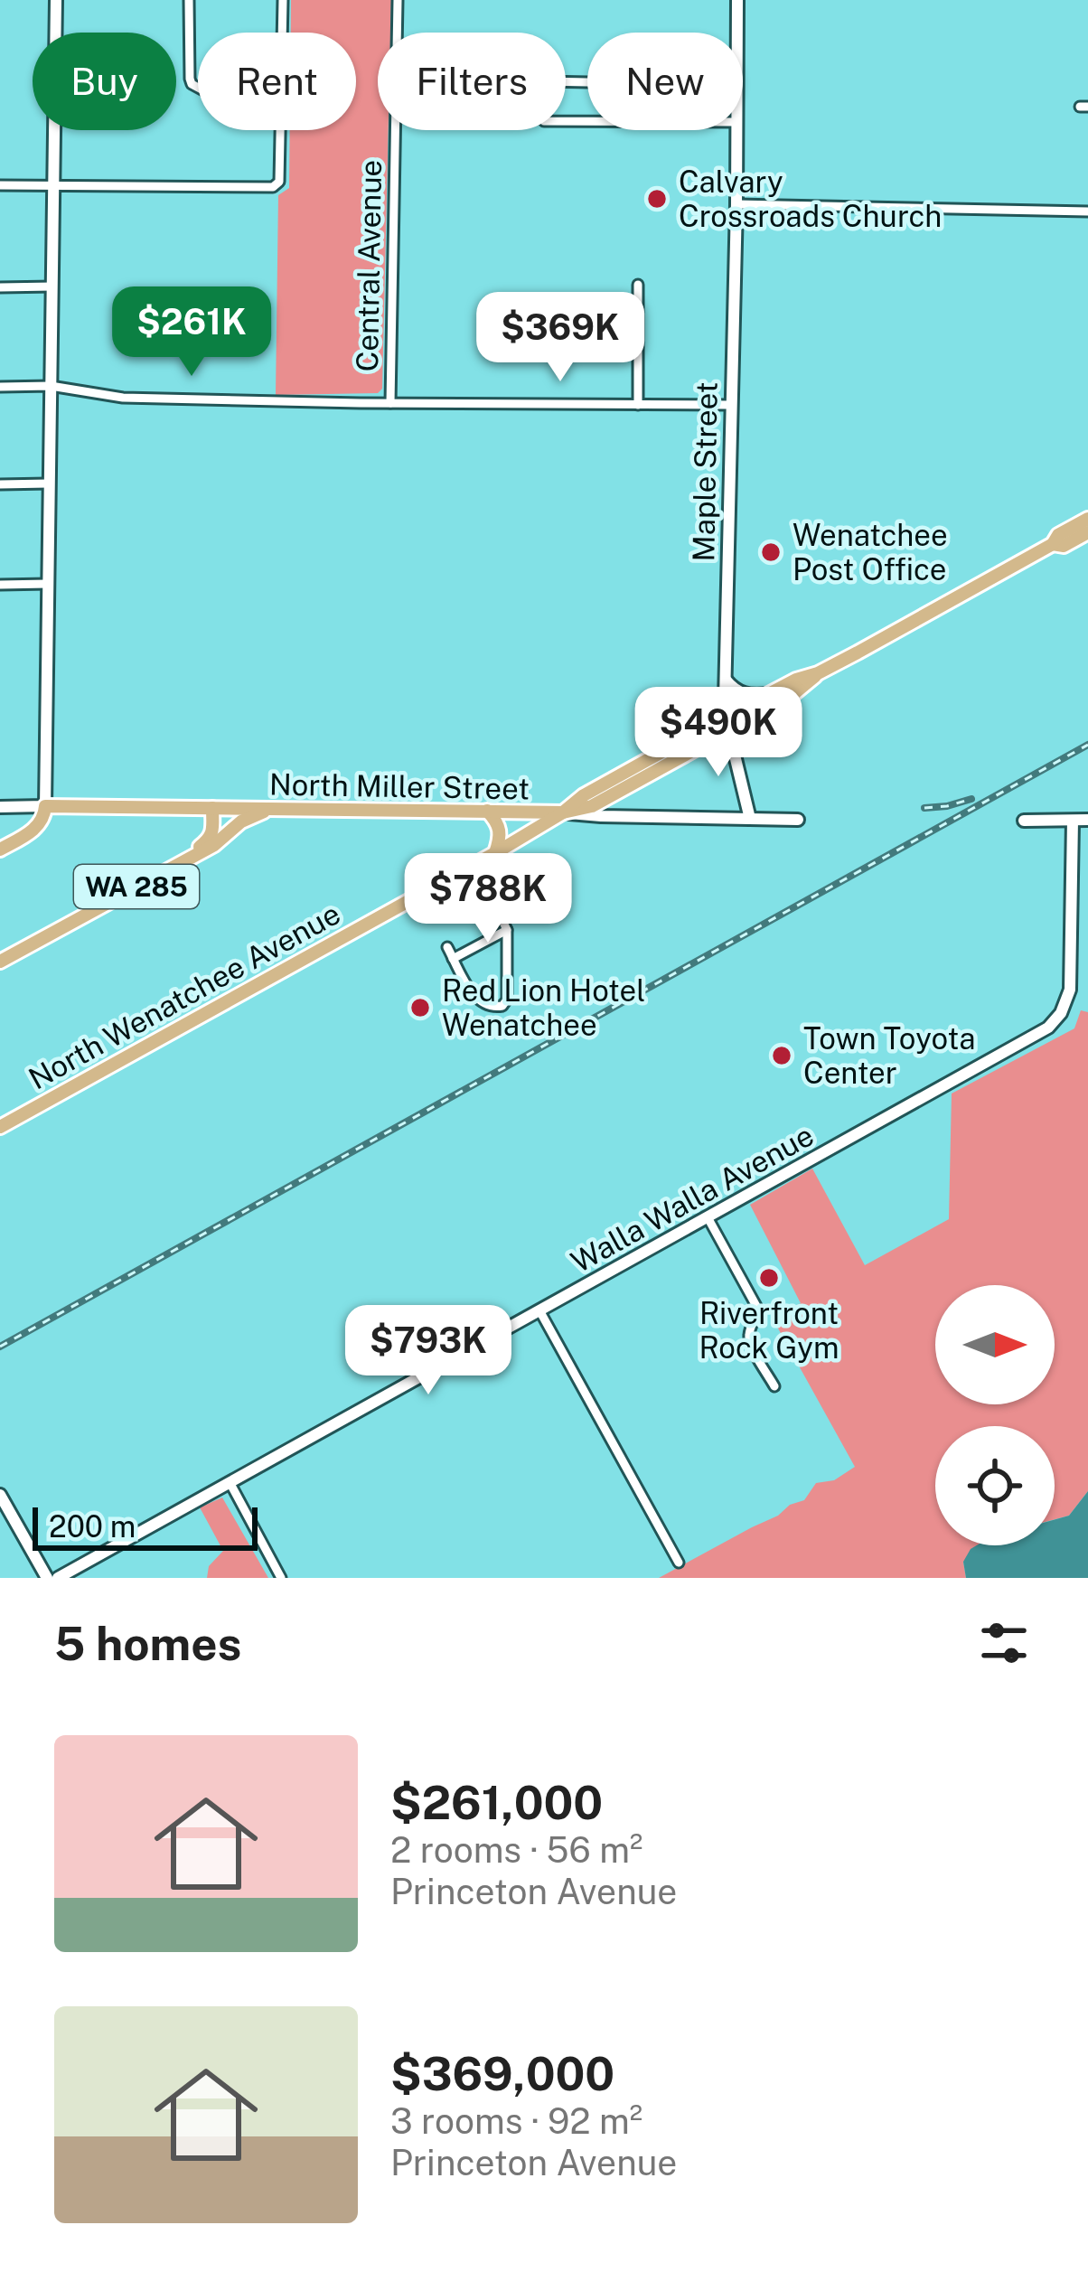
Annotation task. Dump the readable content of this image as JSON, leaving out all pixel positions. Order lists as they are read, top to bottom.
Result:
{
  "streets": {
    "main road": ["North Miller Street", "WA 285", "North Wenatchee Avenue"],
    "street": ["Central Avenue", "Maple Street", "Walla Walla Avenue"]
  },
  "crossings": [
    ["Maple Street", "North Miller Street"],
    ["Maple Street", "North Wenatchee Avenue"],
    ["North Miller Street", "WA 285"],
    ["North Miller Street", "North Wenatchee Avenue"]
  ],
  "places": [
    "Calvary Crossroads Church",
    "Wenatchee Post Office",
    "Red Lion Hotel Wenatchee",
    "Town Toyota Center",
    "Riverfront Rock Gym"
  ],
  "scale_bar": "200 m",
  "north": "right",
  "page": {
    "chip": [
      "Buy",
      "Rent",
      "Filters",
      "New"
    ],
    "price": [
      "$261K",
      "$369K",
      "$490K",
      "$788K",
      "$793K"
    ],
    "scale": "200 m",
    "heading": "5 homes",
    "list": [
      {
        "name": "$261,000",
        "note": "2 rooms · 56 m² · Princeton Avenue"
      },
      {
        "name": "$369,000",
        "note": "3 rooms · 92 m² · Princeton Avenue"
      }
    ]
  }
}
